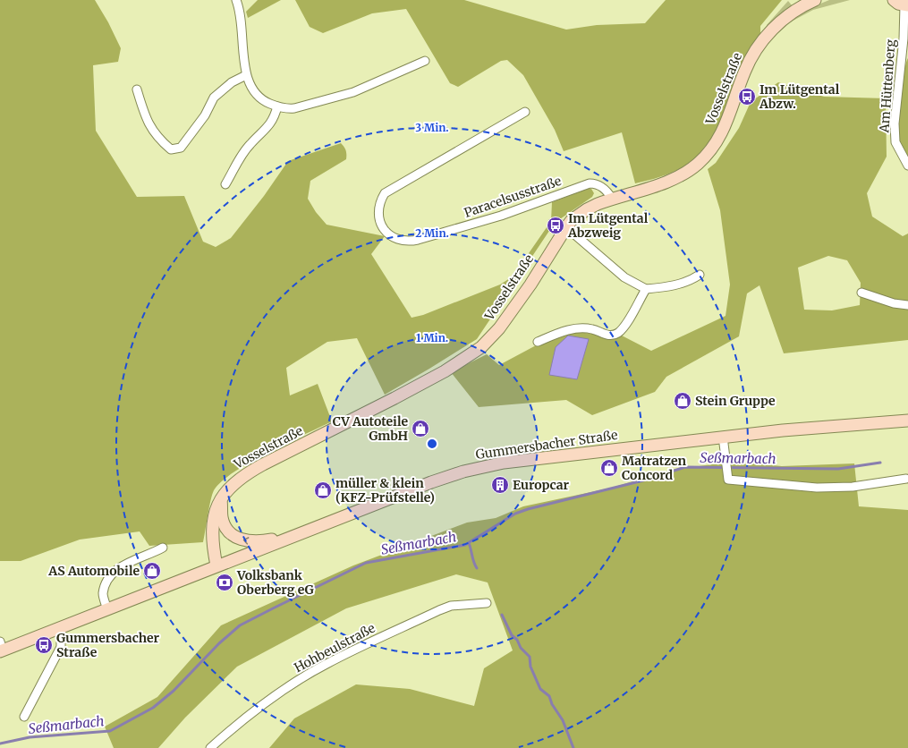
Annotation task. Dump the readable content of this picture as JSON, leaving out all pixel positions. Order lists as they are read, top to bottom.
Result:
{
  "streets": {
    "street": [
      "Am Hüttenberg",
      "Vosselstraße",
      "Paracelsusstraße",
      "Gummersbacher Straße",
      "Hohbeulstraße"
    ]
  },
  "crossings": [
    ["Vosselstraße", "Paracelsusstraße"],
    ["Vosselstraße", "Gummersbacher Straße"]
  ],
  "water": ["Seßmarbach"],
  "places": {
    "bus stop": ["Im Lütgental Abzw.", "Im Lütgental Abzweig", "Gummersbacher Straße"],
    "shop": [
      "Stein Gruppe",
      "CV Autoteile GmbH",
      "Matratzen Concord",
      "müller & klein (KFZ-Prüfstelle)",
      "AS Automobile"
    ],
    "building": ["Europcar"],
    "bank": ["Volksbank Oberberg eG"]
  },
  "rings": ["3 Min.", "2 Min.", "1 Min."]
}
